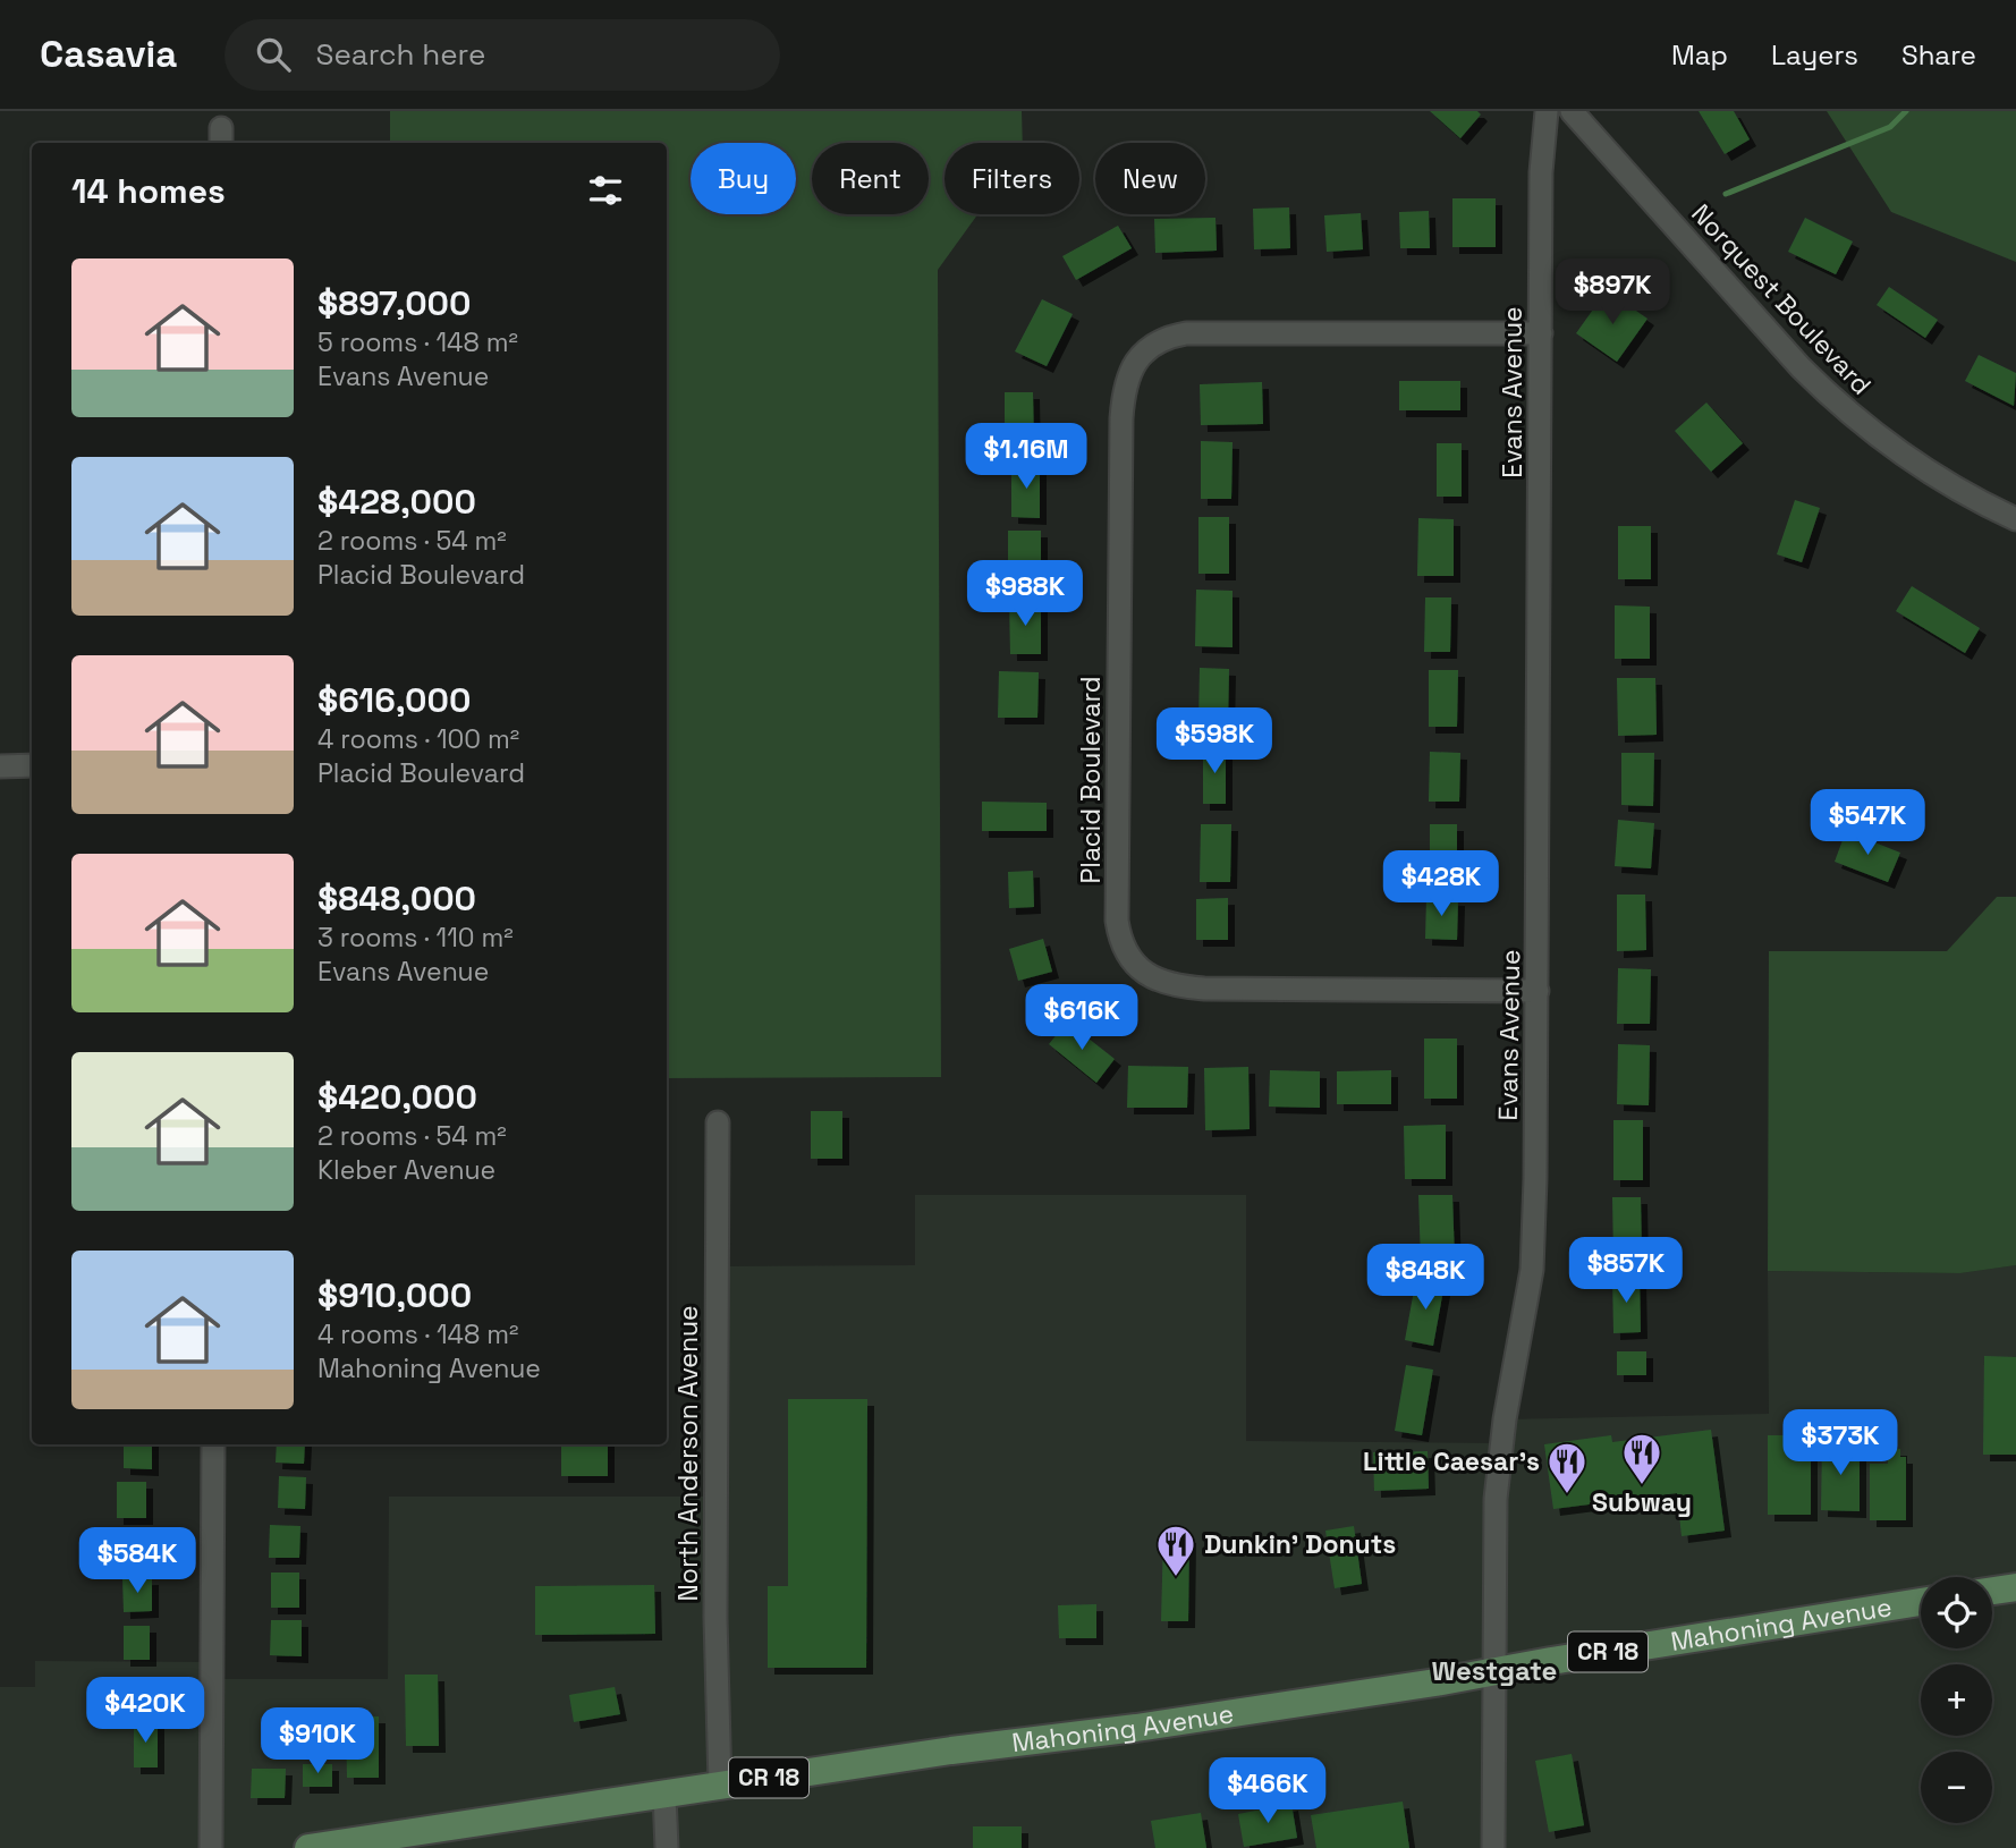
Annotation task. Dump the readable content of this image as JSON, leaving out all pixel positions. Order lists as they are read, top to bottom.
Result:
{
  "streets": {
    "main road": ["Mahoning Avenue", "CR 18"],
    "street": [
      "Norquest Boulevard",
      "Evans Avenue",
      "Placid Boulevard",
      "North Anderson Avenue"
    ]
  },
  "crossings": [
    ["Evans Avenue", "Placid Boulevard"],
    ["Evans Avenue", "Mahoning Avenue"],
    ["North Anderson Avenue", "Mahoning Avenue"]
  ],
  "districts": ["Westgate"],
  "places": {
    "restaurant": ["Subway", "Little Caesar's", "Dunkin' Donuts"]
  },
  "page": {
    "header": "Casavia",
    "search": "Search here",
    "nav": ["Map", "Layers", "Share"],
    "chip": [
      "Buy",
      "Rent",
      "Filters",
      "New"
    ],
    "heading": "14 homes",
    "list": [
      {
        "name": "$897,000",
        "note": "5 rooms · 148 m² · Evans Avenue"
      },
      {
        "name": "$428,000",
        "note": "2 rooms · 54 m² · Placid Boulevard"
      },
      {
        "name": "$616,000",
        "note": "4 rooms · 100 m² · Placid Boulevard"
      },
      {
        "name": "$848,000",
        "note": "3 rooms · 110 m² · Evans Avenue"
      },
      {
        "name": "$420,000",
        "note": "2 rooms · 54 m² · Kleber Avenue"
      },
      {
        "name": "$910,000",
        "note": "4 rooms · 148 m² · Mahoning Avenue"
      }
    ],
    "price": [
      "$897K",
      "$1.16M",
      "$988K",
      "$598K",
      "$547K",
      "$428K",
      "$616K",
      "$857K",
      "$848K",
      "$373K",
      "$584K",
      "$420K",
      "$910K",
      "$466K"
    ],
    "map_buttons": ["+", "−"]
  }
}
